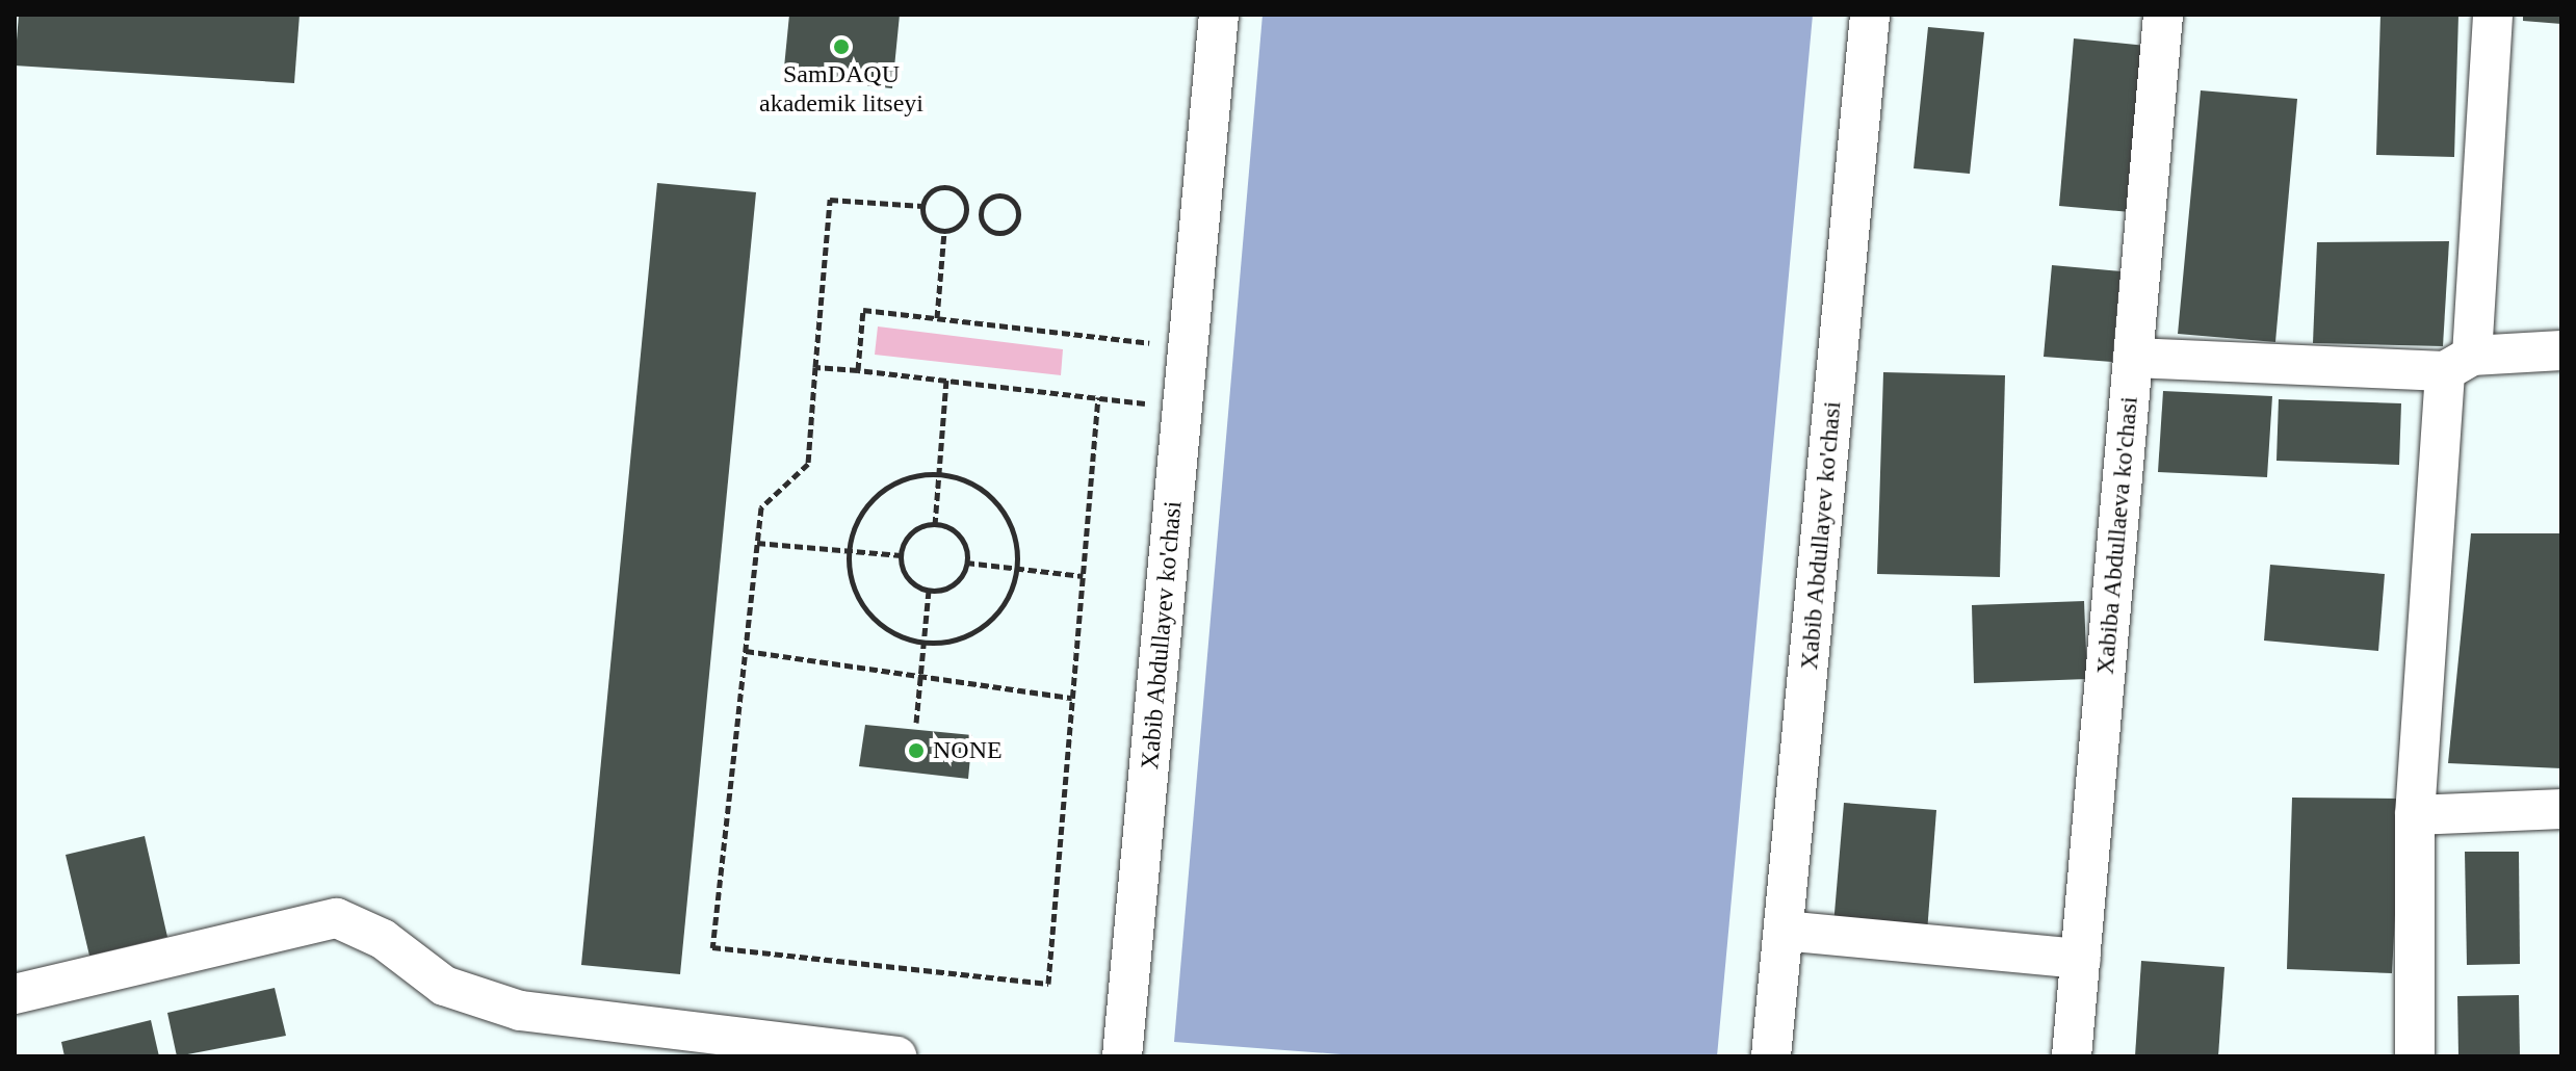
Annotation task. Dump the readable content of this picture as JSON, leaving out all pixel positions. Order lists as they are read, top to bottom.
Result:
{
  "streets": {
    "street": ["Xabib Abdullayev ko'chasi", "Xabiba Abdullaeva ko'chasi"]
  },
  "places": ["SamDAQU akademik litseyi", "NONE"]
}
